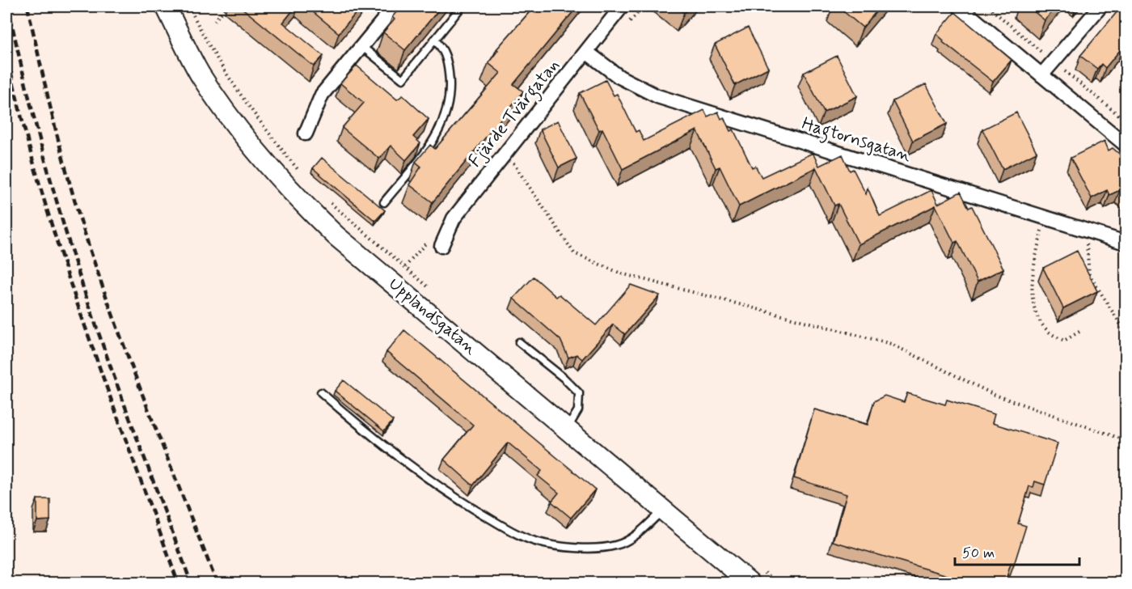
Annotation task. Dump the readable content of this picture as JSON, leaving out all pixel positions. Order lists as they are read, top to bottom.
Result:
{
  "streets": {
    "main road": ["Upplandsgatan"],
    "street": ["Fjärde Tvärgatan", "Hagtornsgatan"]
  },
  "crossings": [
    ["Fjärde Tvärgatan", "Hagtornsgatan"]
  ],
  "scale_bar": "50 m"
}
